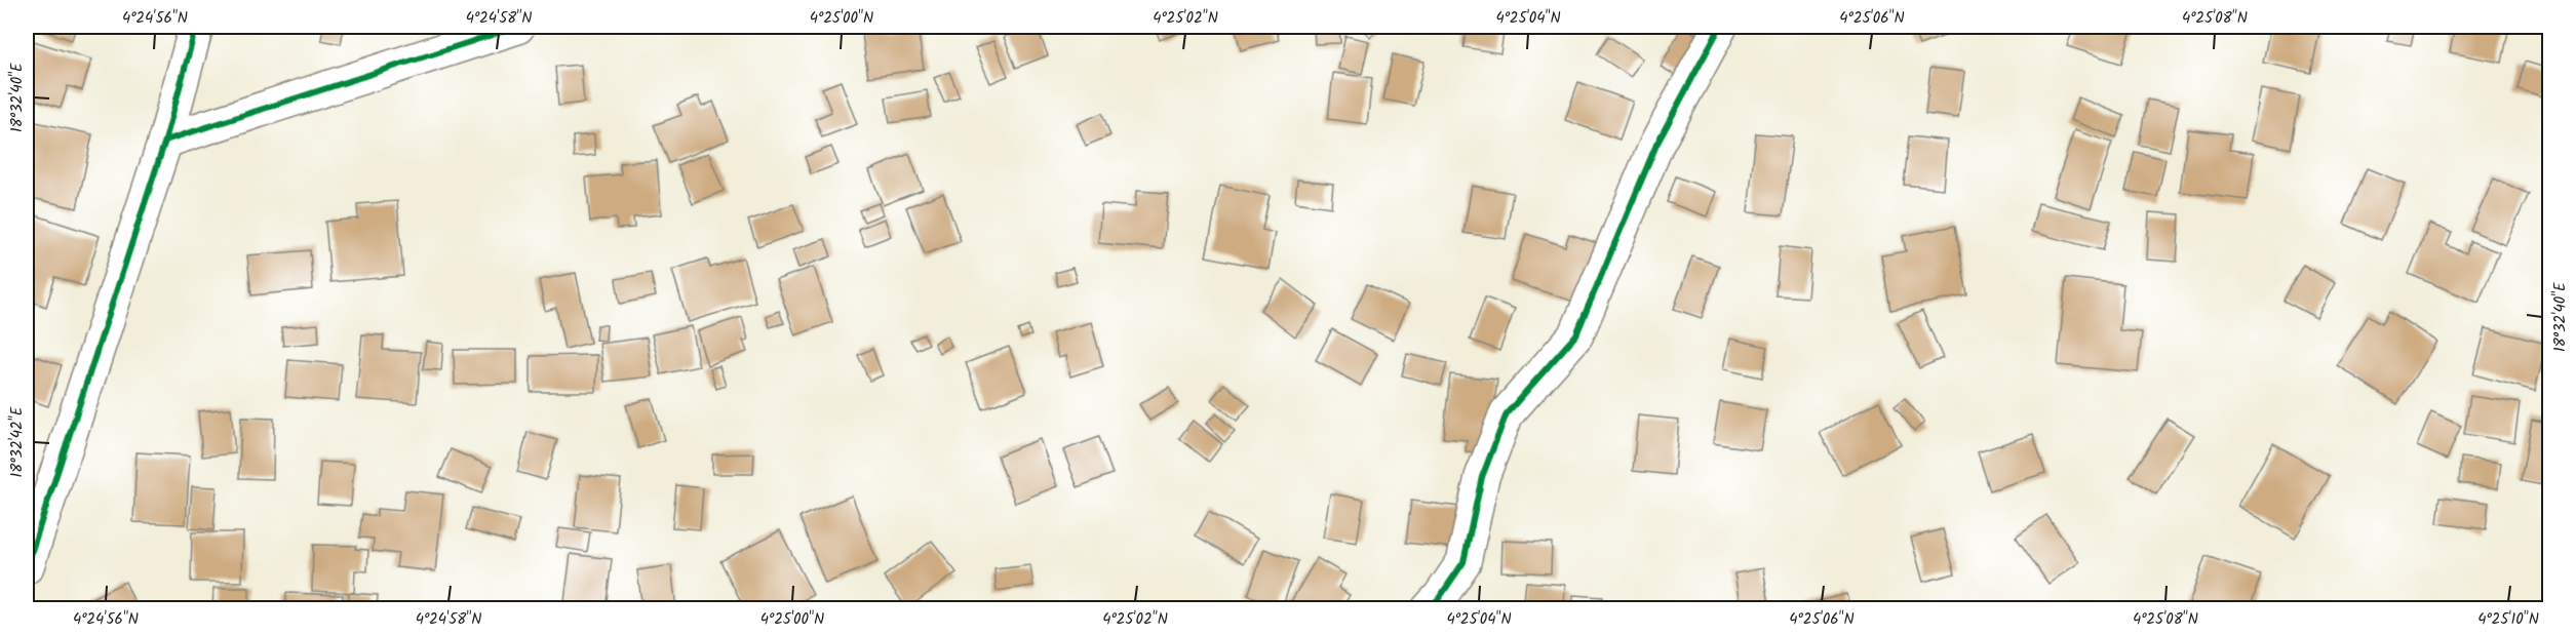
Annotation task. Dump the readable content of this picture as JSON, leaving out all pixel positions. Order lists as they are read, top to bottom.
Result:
{
  "coordinates": [
    "4°24'56\"N",
    "4°24'58\"N",
    "4°25'00\"N",
    "4°25'02\"N",
    "4°25'04\"N",
    "4°25'06\"N",
    "4°25'08\"N",
    "18°32'40\"E",
    "18°32'42\"E",
    "4°25'10\"N"
  ]
}
